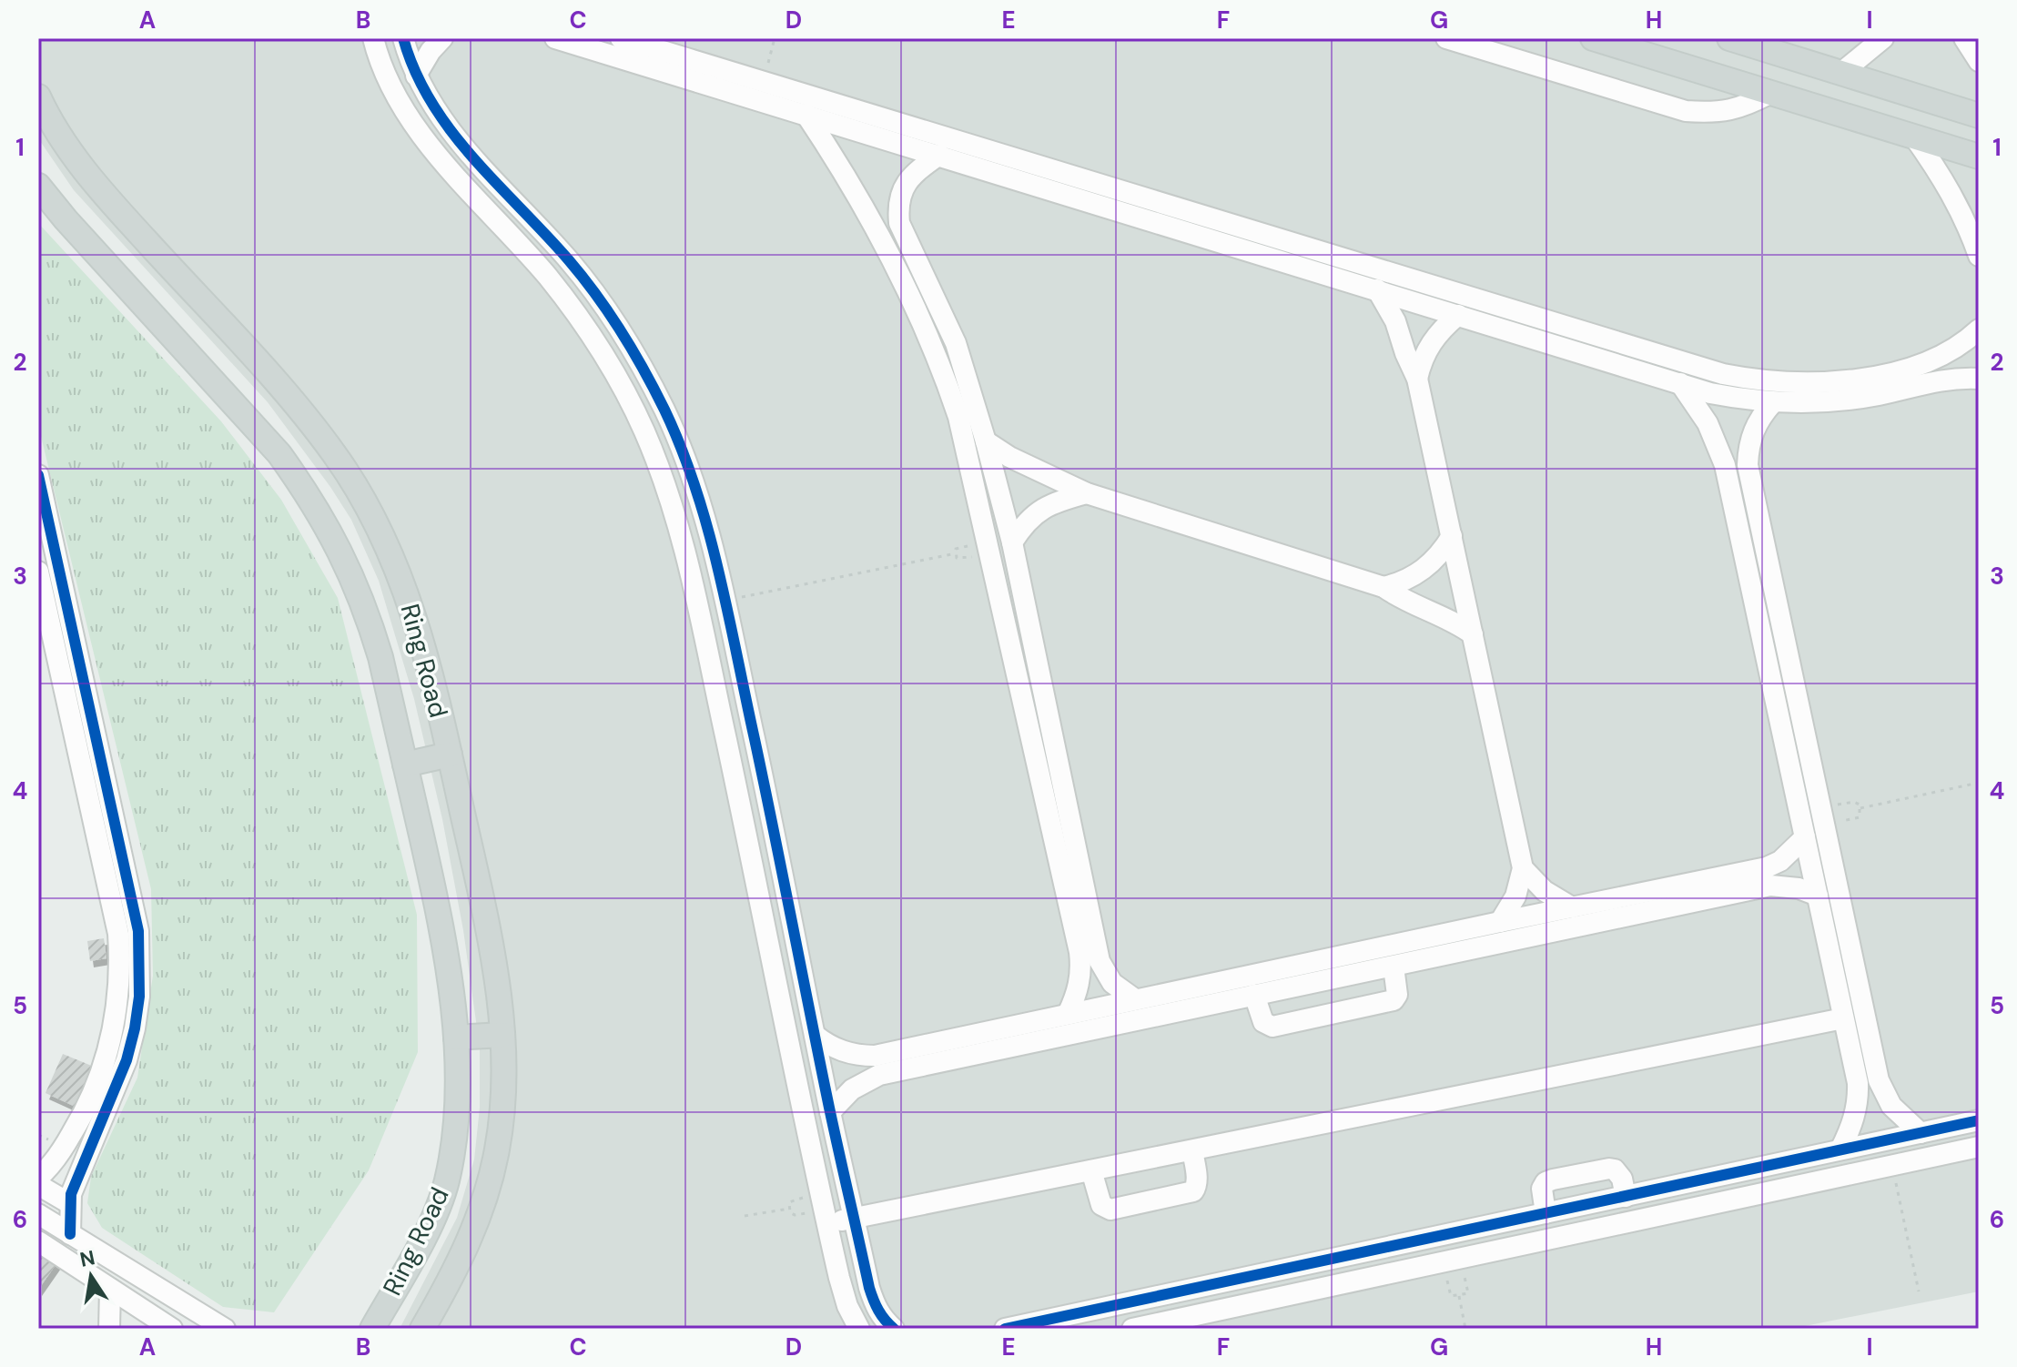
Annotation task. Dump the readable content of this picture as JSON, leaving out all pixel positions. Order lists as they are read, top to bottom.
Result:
{
  "streets": {
    "main road": ["Ring Road"]
  },
  "north": "top",
  "grid": {
    "columns": [
      "A",
      "B",
      "C",
      "D",
      "E",
      "F",
      "G",
      "H",
      "I"
    ],
    "rows": [
      "1",
      "2",
      "3",
      "4",
      "5",
      "6"
    ]
  }
}
